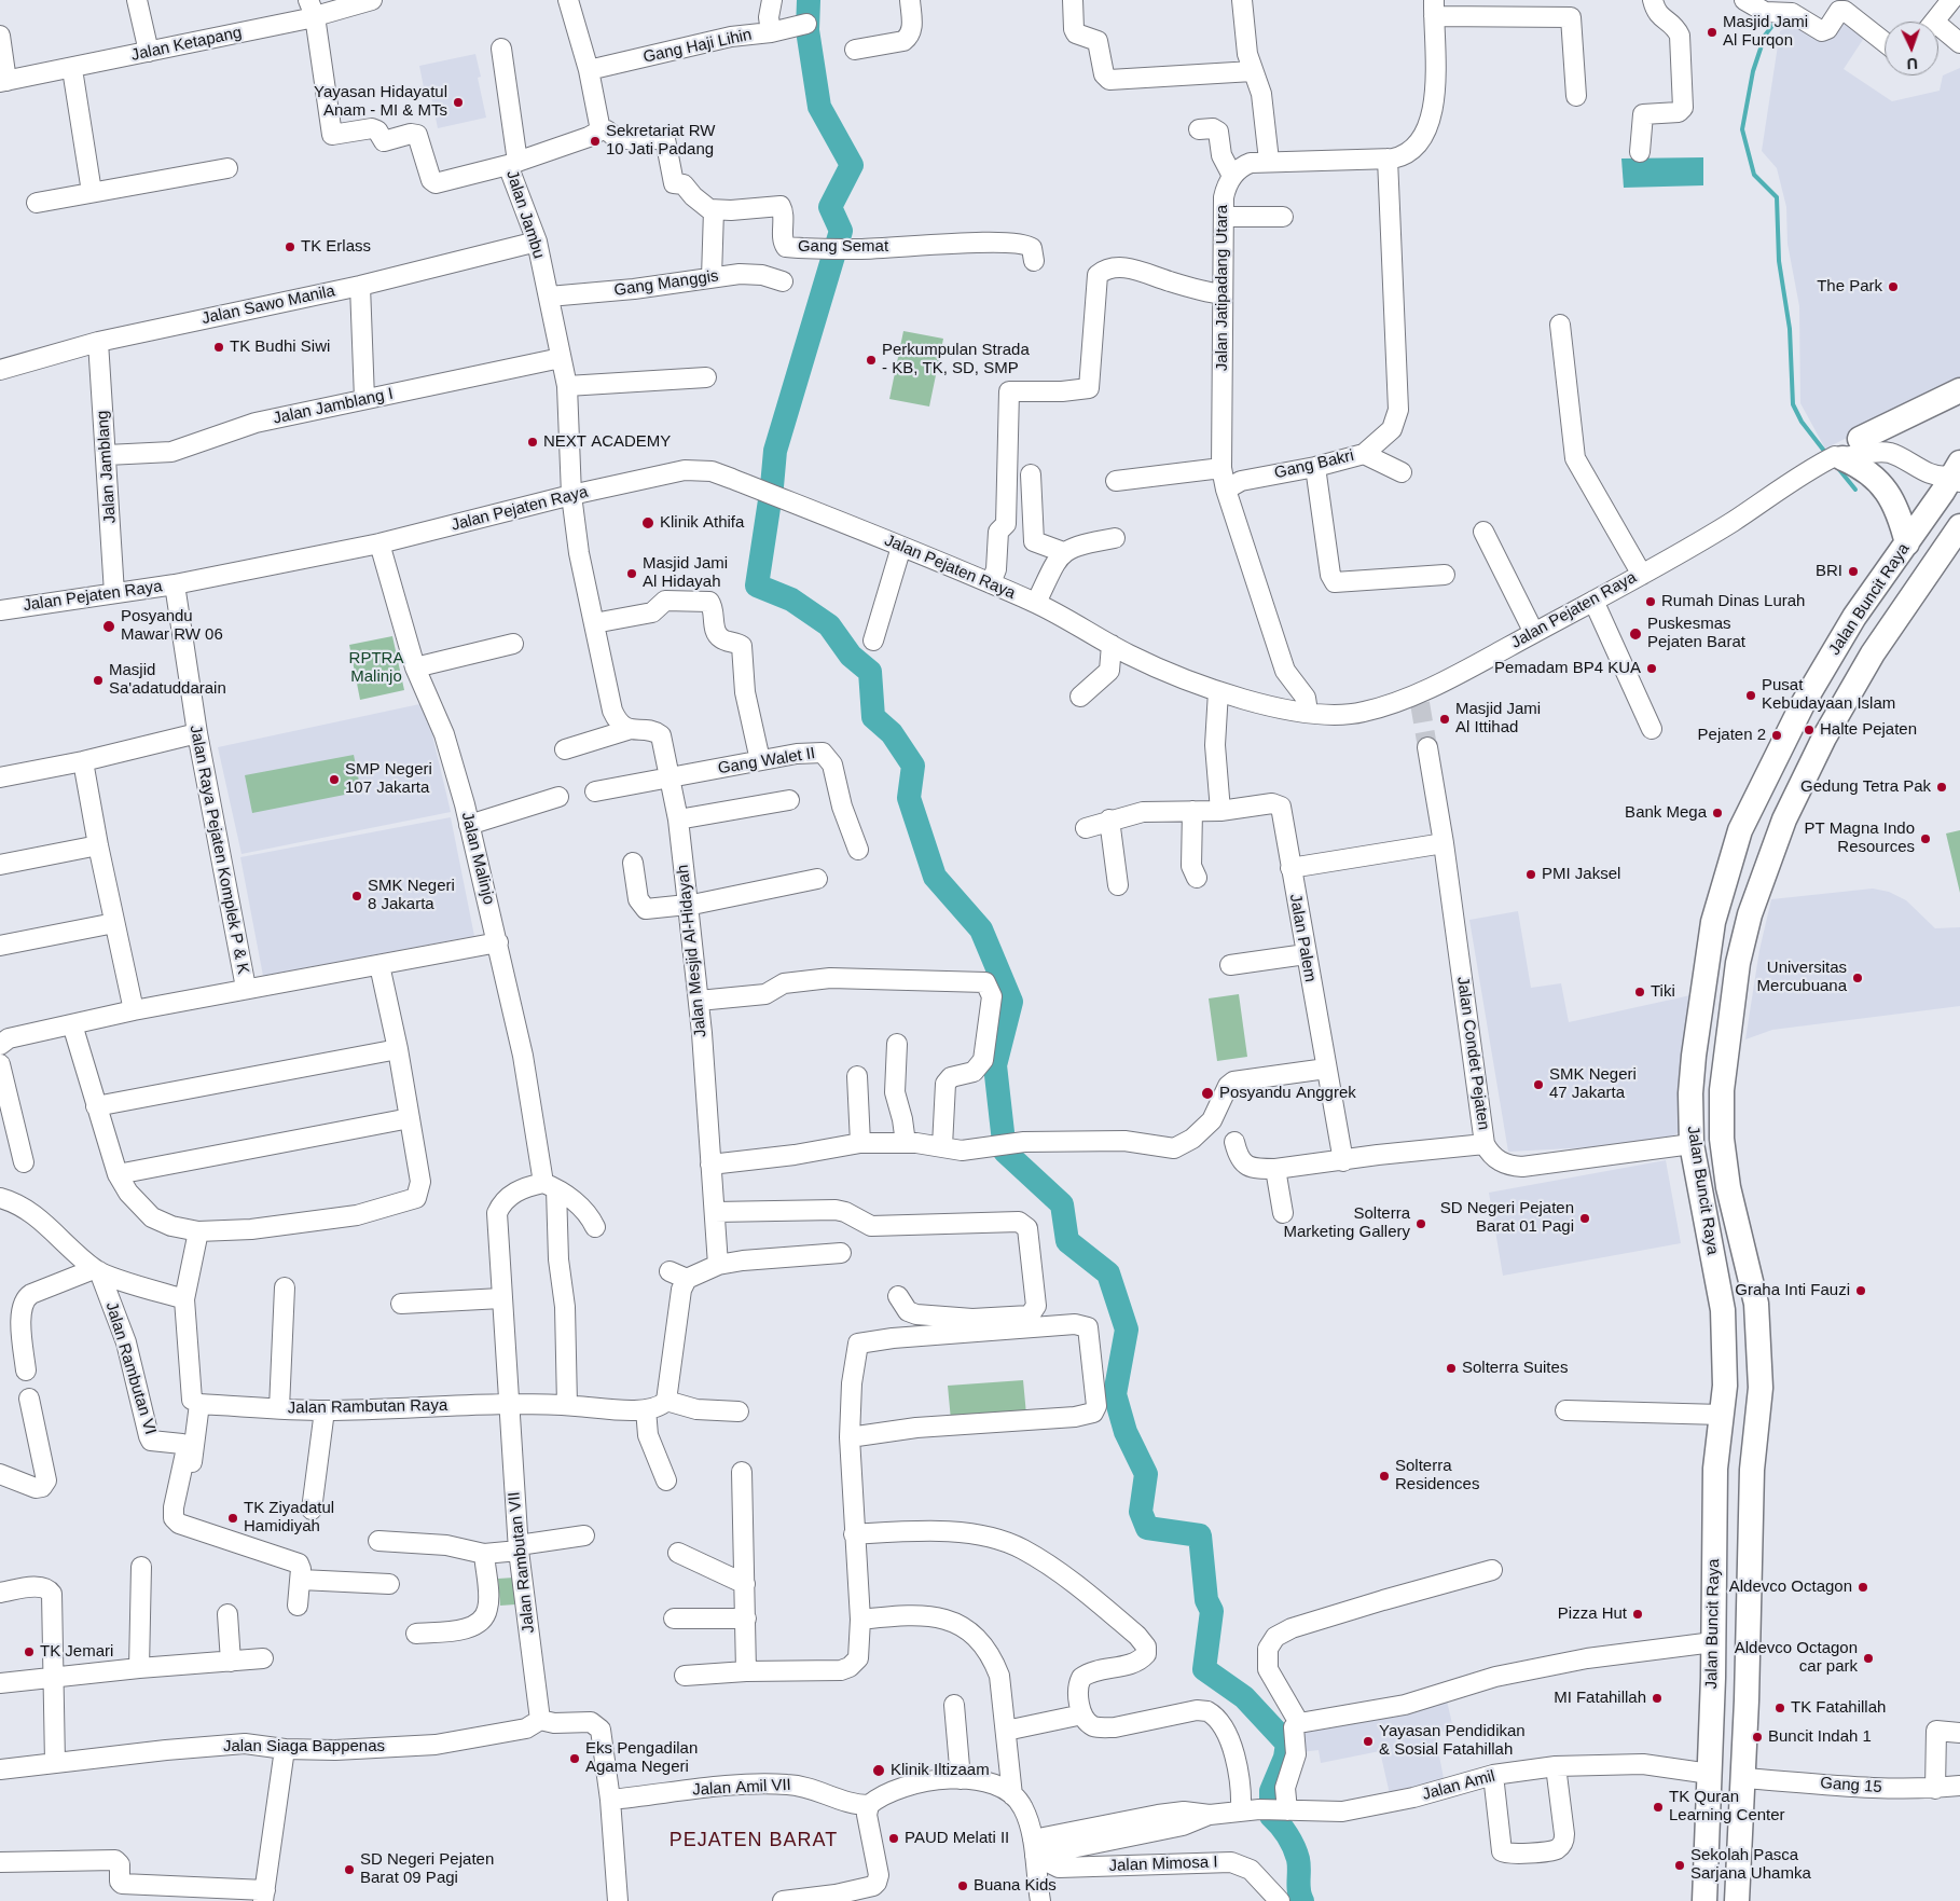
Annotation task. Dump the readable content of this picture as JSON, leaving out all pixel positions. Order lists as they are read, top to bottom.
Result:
{
  "streets": {
    "main road": ["Jalan Buncit Raya"],
    "street": [
      "Jalan Ketapang",
      "Gang Haji Lihin",
      "Jalan Jambu",
      "Gang Semat",
      "Gang Manggis",
      "Jalan Jatipadang Utara",
      "Jalan Sawo Manila",
      "Jalan Jamblang I",
      "Gang Bakri",
      "Jalan Jamblang",
      "Jalan Pejaten Raya",
      "Gang Walet II",
      "Jalan Raya Pejaten Komplek P & K",
      "Jalan Malinjo",
      "Jalan Palem",
      "Jalan Mesjid Al-Hidayah",
      "Jalan Condet Pejaten",
      "Jalan Rambutan VI",
      "Jalan Rambutan Raya",
      "Jalan Rambutan VII",
      "Jalan Siaga Bappenas",
      "Jalan Amil",
      "Gang 15",
      "Jalan Amil VII",
      "Jalan Mimosa I"
    ]
  },
  "crossings": [
    ["Jalan Jambu", "Gang Manggis"],
    ["Jalan Jambu", "Jalan Sawo Manila"],
    ["Jalan Jambu", "Jalan Jamblang I"],
    ["Jalan Jambu", "Jalan Pejaten Raya"],
    ["Jalan Jatipadang Utara", "Gang Bakri"],
    ["Jalan Jatipadang Utara", "Jalan Pejaten Raya"],
    ["Jalan Sawo Manila", "Jalan Jamblang"],
    ["Jalan Jamblang I", "Jalan Jamblang"],
    ["Jalan Jamblang", "Jalan Pejaten Raya"],
    ["Jalan Pejaten Raya", "Jalan Buncit Raya"],
    ["Jalan Pejaten Raya", "Jalan Raya Pejaten Komplek P & K"],
    ["Jalan Pejaten Raya", "Jalan Malinjo"],
    ["Jalan Buncit Raya", "Jalan Condet Pejaten"],
    ["Jalan Buncit Raya", "Jalan Amil"],
    ["Jalan Buncit Raya", "Gang 15"],
    ["Gang Walet II", "Jalan Mesjid Al-Hidayah"],
    ["Jalan Malinjo", "Jalan Rambutan Raya"],
    ["Jalan Malinjo", "Jalan Rambutan VII"],
    ["Jalan Rambutan Raya", "Jalan Rambutan VII"],
    ["Jalan Rambutan VII", "Jalan Siaga Bappenas"],
    ["Jalan Amil", "Jalan Mimosa I"]
  ],
  "districts": ["PEJATEN BARAT"],
  "parks": ["RPTRA Malinjo"],
  "places": [
    "Masjid Jami Al Furqon",
    "Yayasan Hidayatul Anam - MI & MTs",
    "Sekretariat RW 10 Jati Padang",
    "TK Erlass",
    "The Park",
    "TK Budhi Siwi",
    "Perkumpulan Strada - KB, TK, SD, SMP",
    "NEXT ACADEMY",
    "Klinik Athifa",
    "BRI",
    "Masjid Jami Al Hidayah",
    "Rumah Dinas Lurah",
    "Posyandu Mawar RW 06",
    "Puskesmas Pejaten Barat",
    "Pemadam BP4 KUA",
    "Masjid Sa'adatuddarain",
    "Pusat Kebudayaan Islam",
    "Masjid Jami Al Ittihad",
    "Halte Pejaten",
    "Pejaten 2",
    "SMP Negeri 107 Jakarta",
    "Gedung Tetra Pak",
    "Bank Mega",
    "PT Magna Indo Resources",
    "PMI Jaksel",
    "SMK Negeri 8 Jakarta",
    "Universitas Mercubuana",
    "Tiki",
    "SMK Negeri 47 Jakarta",
    "Posyandu Anggrek",
    "SD Negeri Pejaten Barat 01 Pagi",
    "Solterra Marketing Gallery",
    "Graha Inti Fauzi",
    "Solterra Suites",
    "Solterra Residences",
    "TK Ziyadatul Hamidiyah",
    "Aldevco Octagon",
    "Pizza Hut",
    "TK Jemari",
    "Aldevco Octagon car park",
    "MI Fatahillah",
    "TK Fatahillah",
    "Buncit Indah 1",
    "Yayasan Pendidikan & Sosial Fatahillah",
    "Eks Pengadilan Agama Negeri",
    "Klinik Iltizaam",
    "TK Quran Learning Center",
    "PAUD Melati II",
    "Sekolah Pasca Sarjana Uhamka",
    "SD Negeri Pejaten Barat 09 Pagi",
    "Buana Kids"
  ],
  "north": "bottom"
}
